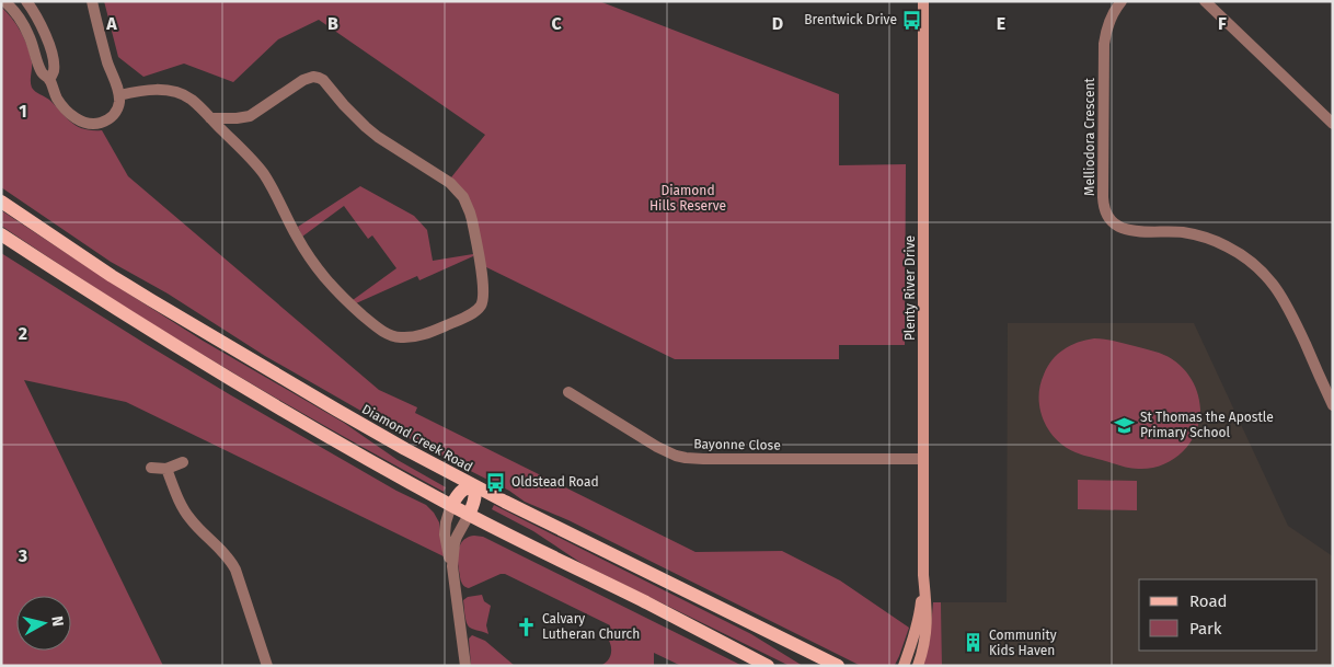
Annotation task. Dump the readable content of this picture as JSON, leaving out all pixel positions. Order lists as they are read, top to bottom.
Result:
{
  "streets": {
    "main road": ["Diamond Creek Road"],
    "street": ["Melliodora Crescent", "Plenty River Drive", "Bayonne Close"]
  },
  "crossings": [
    ["Plenty River Drive", "Bayonne Close"]
  ],
  "parks": ["Diamond Hills Reserve"],
  "places": {
    "bus stop": ["Brentwick Drive", "Oldstead Road"],
    "school or university": ["St Thomas the Apostle Primary School"],
    "church": ["Calvary Lutheran Church"],
    "building": ["Community Kids Haven"]
  },
  "legend": ["Road", "Park"],
  "north": "right",
  "grid": {
    "columns": [
      "A",
      "B",
      "C",
      "D",
      "E",
      "F"
    ],
    "rows": ["1", "2", "3"]
  }
}
